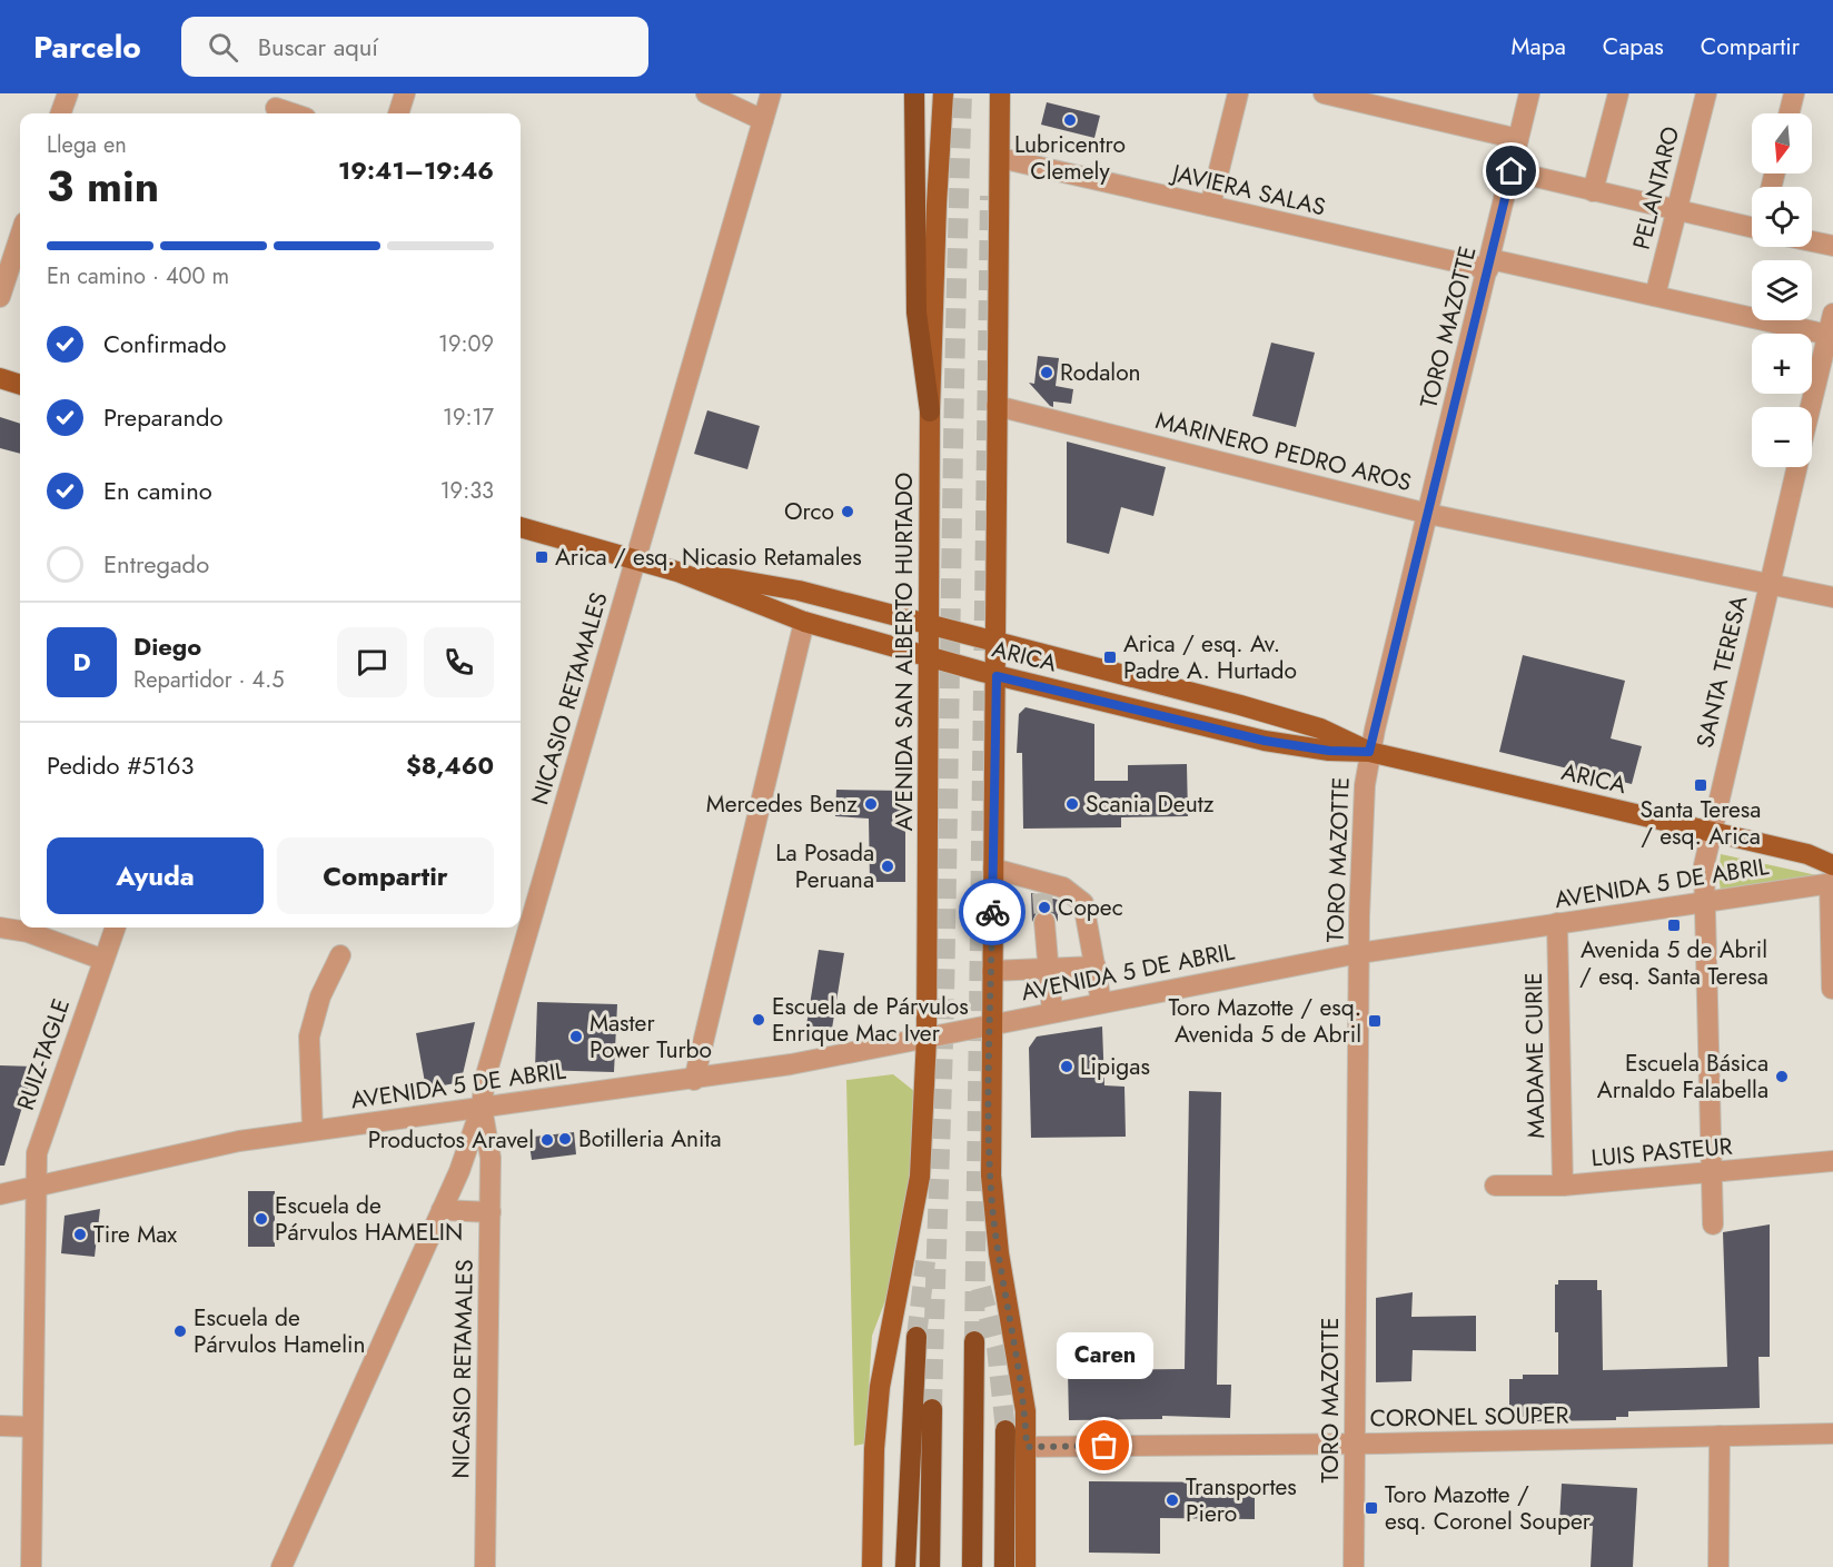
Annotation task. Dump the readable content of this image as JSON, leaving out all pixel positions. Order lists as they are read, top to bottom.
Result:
{
  "streets": {
    "main road": ["AVENIDA SAN ALBERTO HURTADO", "ARICA"],
    "street": [
      "PELANTARO",
      "JAVIERA SALAS",
      "TORO MAZOTTE",
      "MARINERO PEDRO AROS",
      "SANTA TERESA",
      "NICASIO RETAMALES",
      "AVENIDA 5 DE ABRIL",
      "RUIZ-TAGLE",
      "MADAME CURIE",
      "LUIS PASTEUR",
      "CORONEL SOUPER"
    ]
  },
  "crossings": [
    ["PELANTARO", "JAVIERA SALAS"],
    ["JAVIERA SALAS", "TORO MAZOTTE"],
    ["JAVIERA SALAS", "SANTA TERESA"],
    ["TORO MAZOTTE", "MARINERO PEDRO AROS"],
    ["TORO MAZOTTE", "ARICA"],
    ["TORO MAZOTTE", "AVENIDA 5 DE ABRIL"],
    ["TORO MAZOTTE", "CORONEL SOUPER"],
    ["MARINERO PEDRO AROS", "SANTA TERESA"],
    ["AVENIDA SAN ALBERTO HURTADO", "ARICA"],
    ["AVENIDA SAN ALBERTO HURTADO", "AVENIDA 5 DE ABRIL"],
    ["ARICA", "SANTA TERESA"],
    ["ARICA", "NICASIO RETAMALES"],
    ["SANTA TERESA", "AVENIDA 5 DE ABRIL"],
    ["SANTA TERESA", "LUIS PASTEUR"],
    ["NICASIO RETAMALES", "AVENIDA 5 DE ABRIL"],
    ["AVENIDA 5 DE ABRIL", "RUIZ-TAGLE"],
    ["AVENIDA 5 DE ABRIL", "MADAME CURIE"],
    ["MADAME CURIE", "LUIS PASTEUR"]
  ],
  "places": {
    "other": [
      "Lubricentro Clemely",
      "Rodalon",
      "Orco",
      "Mercedes Benz",
      "Scania Deutz",
      "La Posada Peruana",
      "Copec",
      "Escuela de Párvulos Enrique Mac Iver",
      "Master Power Turbo",
      "Lipigas",
      "Escuela Básica Arnaldo Falabella",
      "Botilleria Anita",
      "Productos Aravel",
      "Escuela de Párvulos HAMELIN",
      "Tire Max",
      "Escuela de Párvulos Hamelin",
      "Caren",
      "Transportes Piero"
    ],
    "transit": [
      "Arica / esq. Nicasio Retamales",
      "Arica / esq. Av. Padre A. Hurtado",
      "Santa Teresa / esq. Arica",
      "Avenida 5 de Abril / esq. Santa Teresa",
      "Toro Mazotte / esq. Avenida 5 de Abril",
      "Toro Mazotte / esq. Coronel Souper"
    ]
  },
  "north": "bottom",
  "page": {
    "header": "Parcelo",
    "search": "Buscar aquí",
    "nav": ["Mapa", "Capas", "Compartir"],
    "map_buttons": ["+", "−"],
    "heading": ["3 min", "Llega en", "19:41–19:46"],
    "panel": [
      "Diego",
      "Repartidor · 4.5",
      "Pedido #5163",
      "$8,460"
    ],
    "bar": "En camino · 400 m",
    "list": [
      ["Confirmado", "19:09"],
      ["Preparando", "19:17"],
      ["En camino", "19:33"],
      "Entregado"
    ],
    "round": "D",
    "buttons": ["Ayuda", "Compartir"],
    "bubble": "Caren"
  }
}
